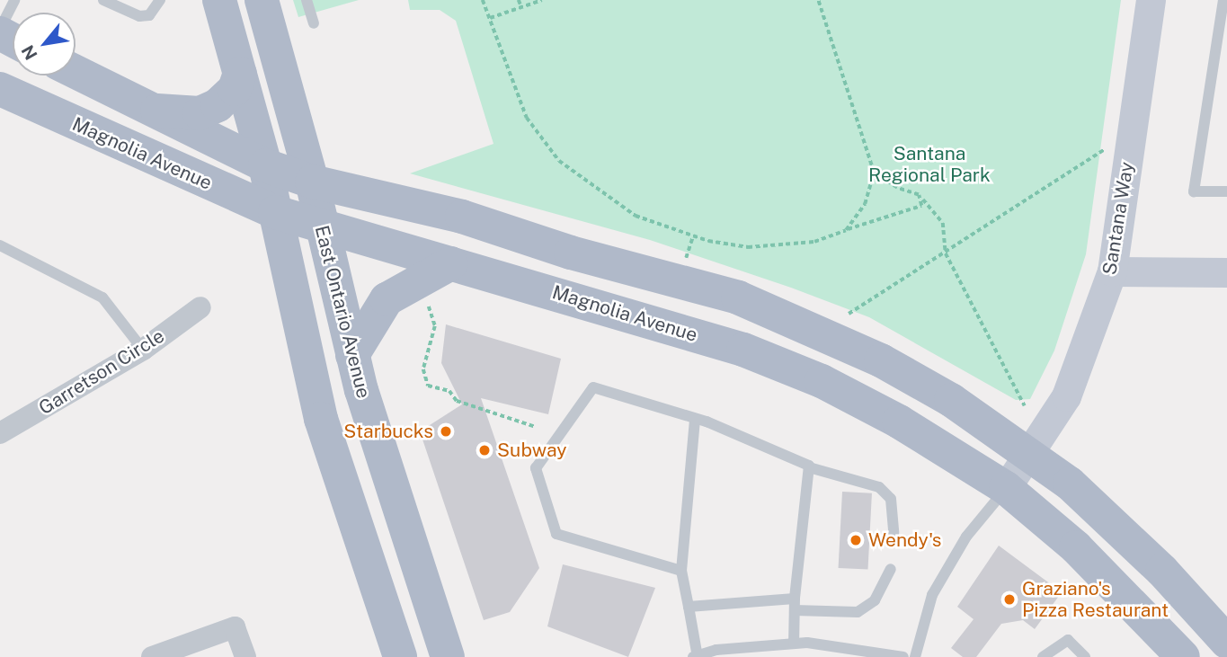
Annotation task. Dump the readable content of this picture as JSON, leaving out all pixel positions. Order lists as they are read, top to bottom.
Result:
{
  "streets": {
    "main road": ["Magnolia Avenue", "East Ontario Avenue"],
    "street": ["Santana Way", "Garretson Circle"]
  },
  "crossings": [
    ["Magnolia Avenue", "Santana Way"],
    ["Magnolia Avenue", "East Ontario Avenue"]
  ],
  "parks": ["Santana Regional Park"],
  "places": [
    "Starbucks",
    "Subway",
    "Wendy's",
    "Graziano's Pizza Restaurant"
  ],
  "north": "bottom left"
}
